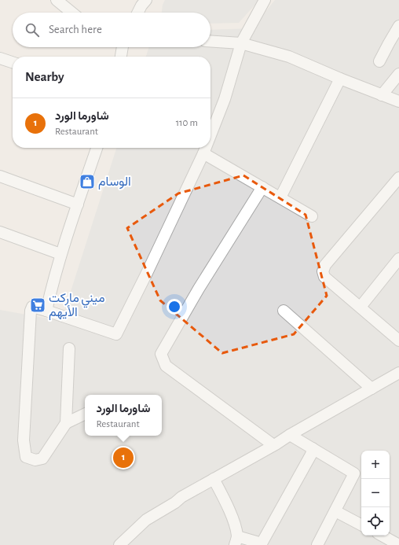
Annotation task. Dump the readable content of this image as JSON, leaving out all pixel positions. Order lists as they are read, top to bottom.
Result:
{
  "places": {
    "shop": ["الوسام"],
    "supermarket": ["ميني ماركت الأيهم"]
  },
  "page": {
    "search": "Search here",
    "heading": "Nearby",
    "list": [
      {
        "mark": "1",
        "name": "شاورما الورد",
        "note": "Restaurant",
        "value": "110 m"
      }
    ],
    "popup": ["شاورما الورد", "Restaurant"],
    "pins": "1",
    "map_buttons": ["+", "−"]
  }
}
